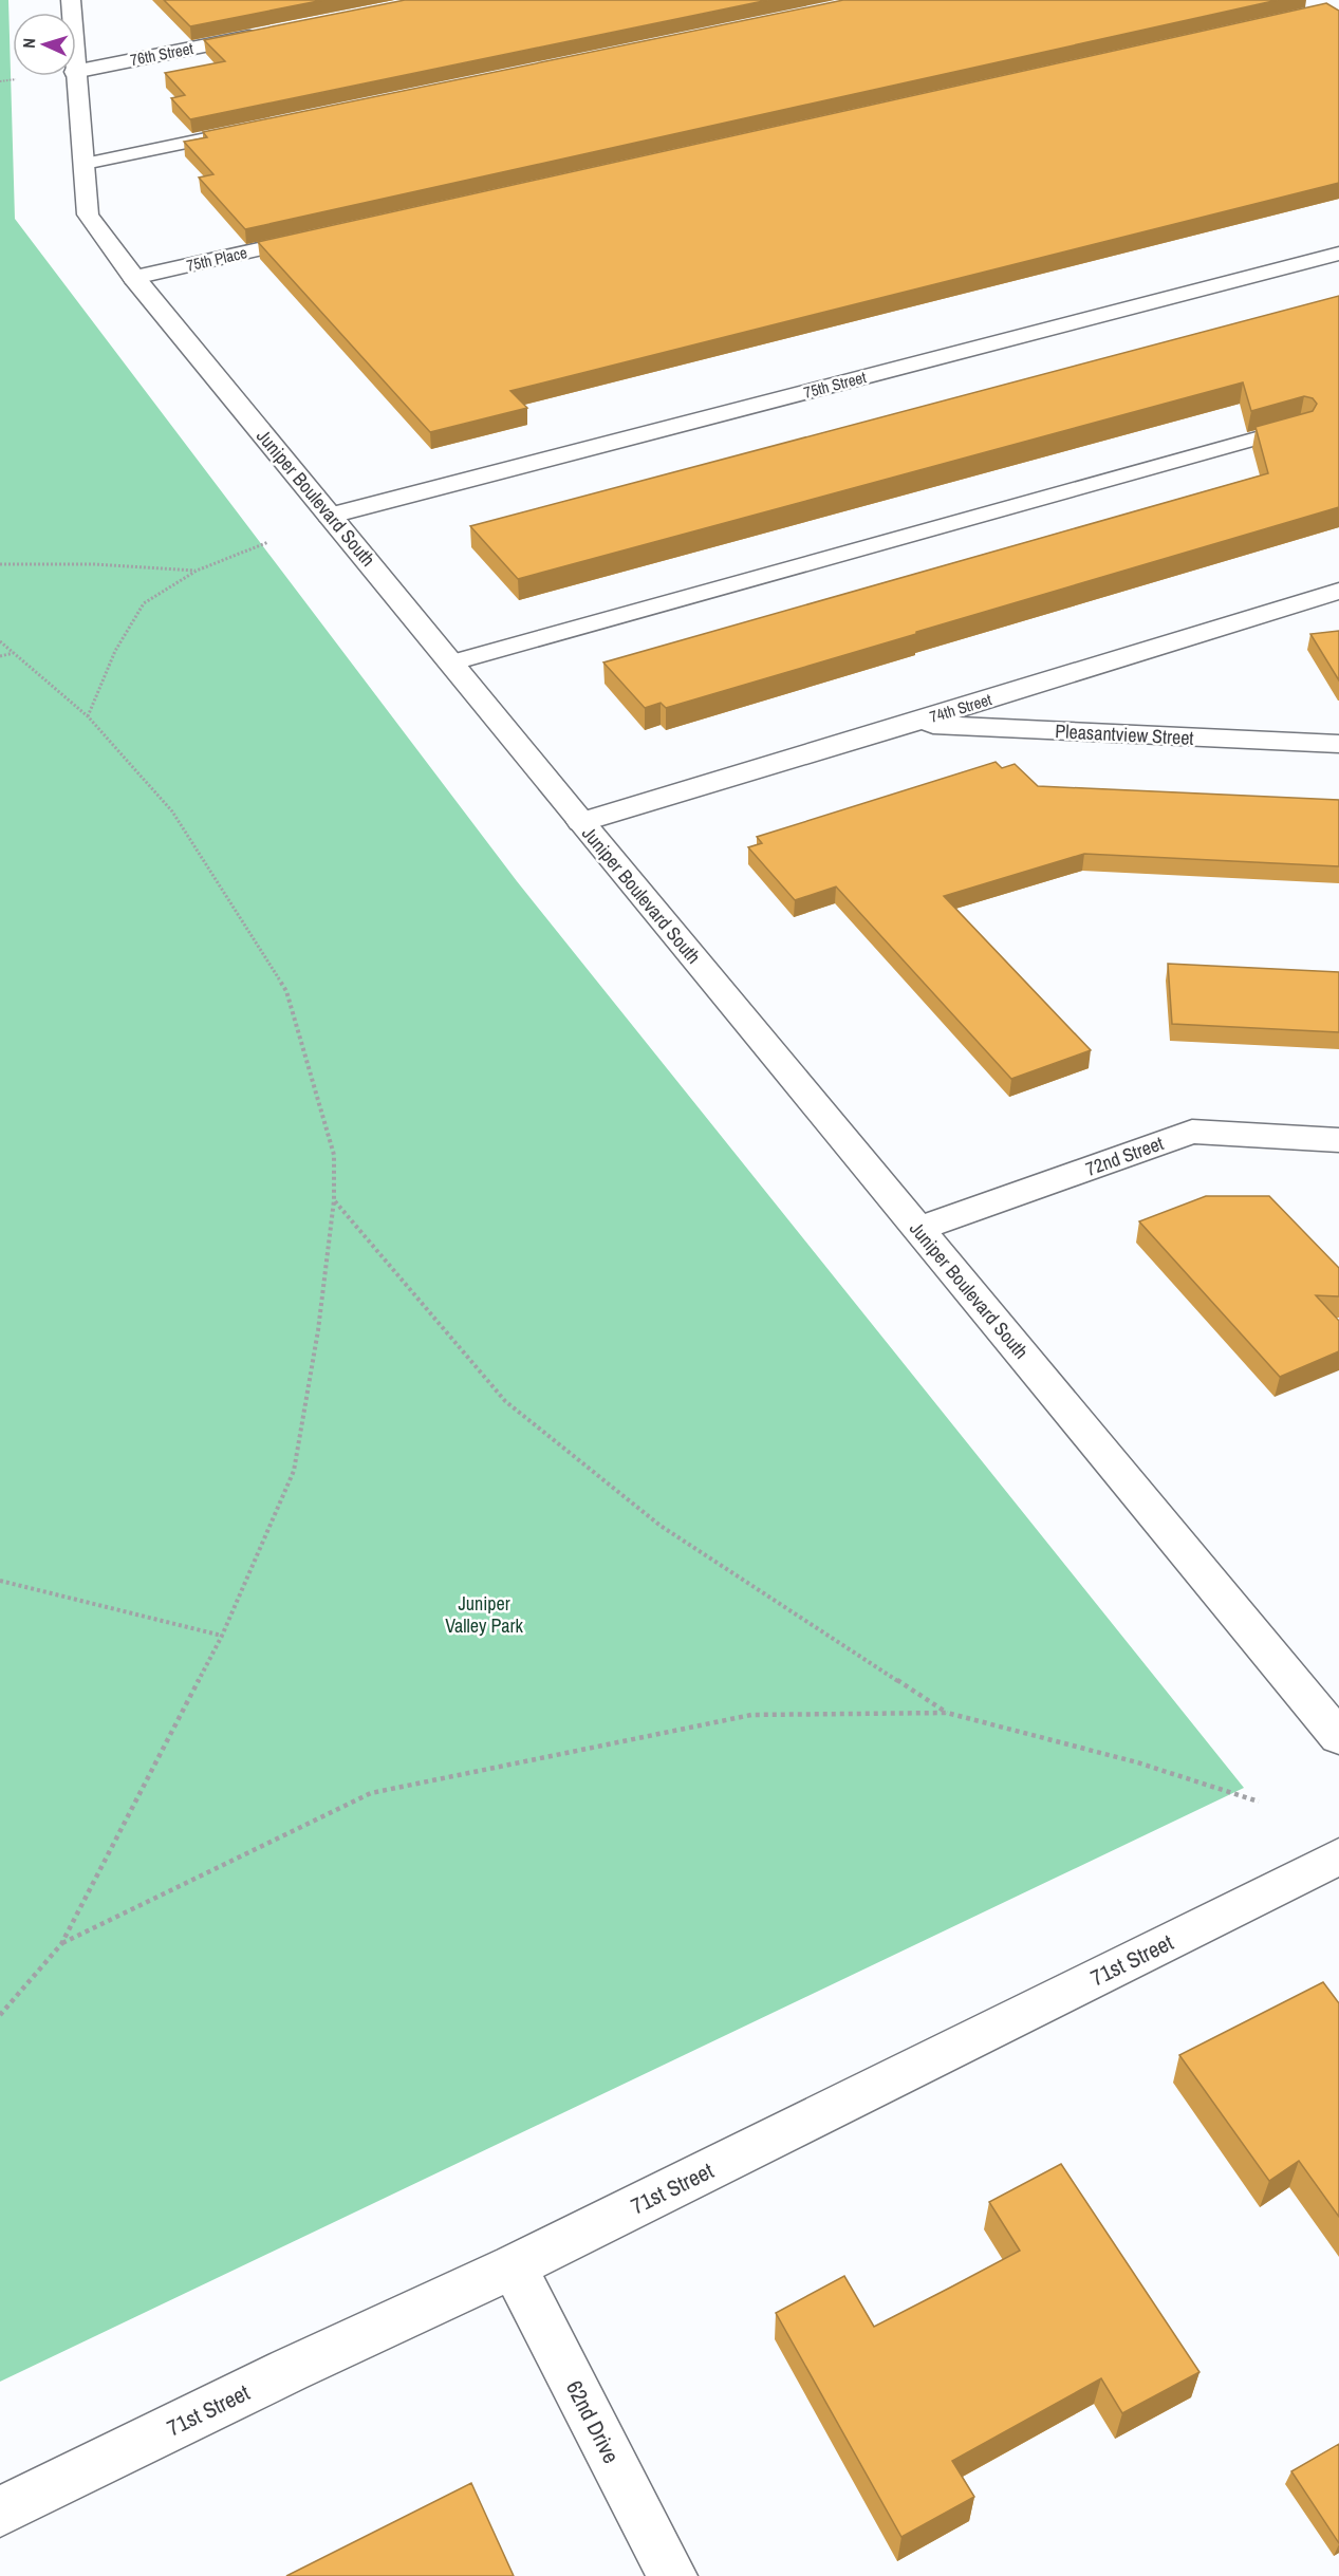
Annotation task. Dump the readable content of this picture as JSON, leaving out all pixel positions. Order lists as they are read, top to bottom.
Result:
{
  "streets": {
    "street": [
      "76th Street",
      "75th Place",
      "75th Street",
      "Juniper Boulevard South",
      "74th Street",
      "Pleasantview Street",
      "72nd Street",
      "71st Street",
      "62nd Drive"
    ]
  },
  "crossings": [
    ["75th Place", "Juniper Boulevard South"],
    ["75th Street", "Juniper Boulevard South"],
    ["Juniper Boulevard South", "74th Street"],
    ["Juniper Boulevard South", "72nd Street"],
    ["74th Street", "Pleasantview Street"],
    ["71st Street", "62nd Drive"]
  ],
  "parks": ["Juniper Valley Park"],
  "north": "left"
}
